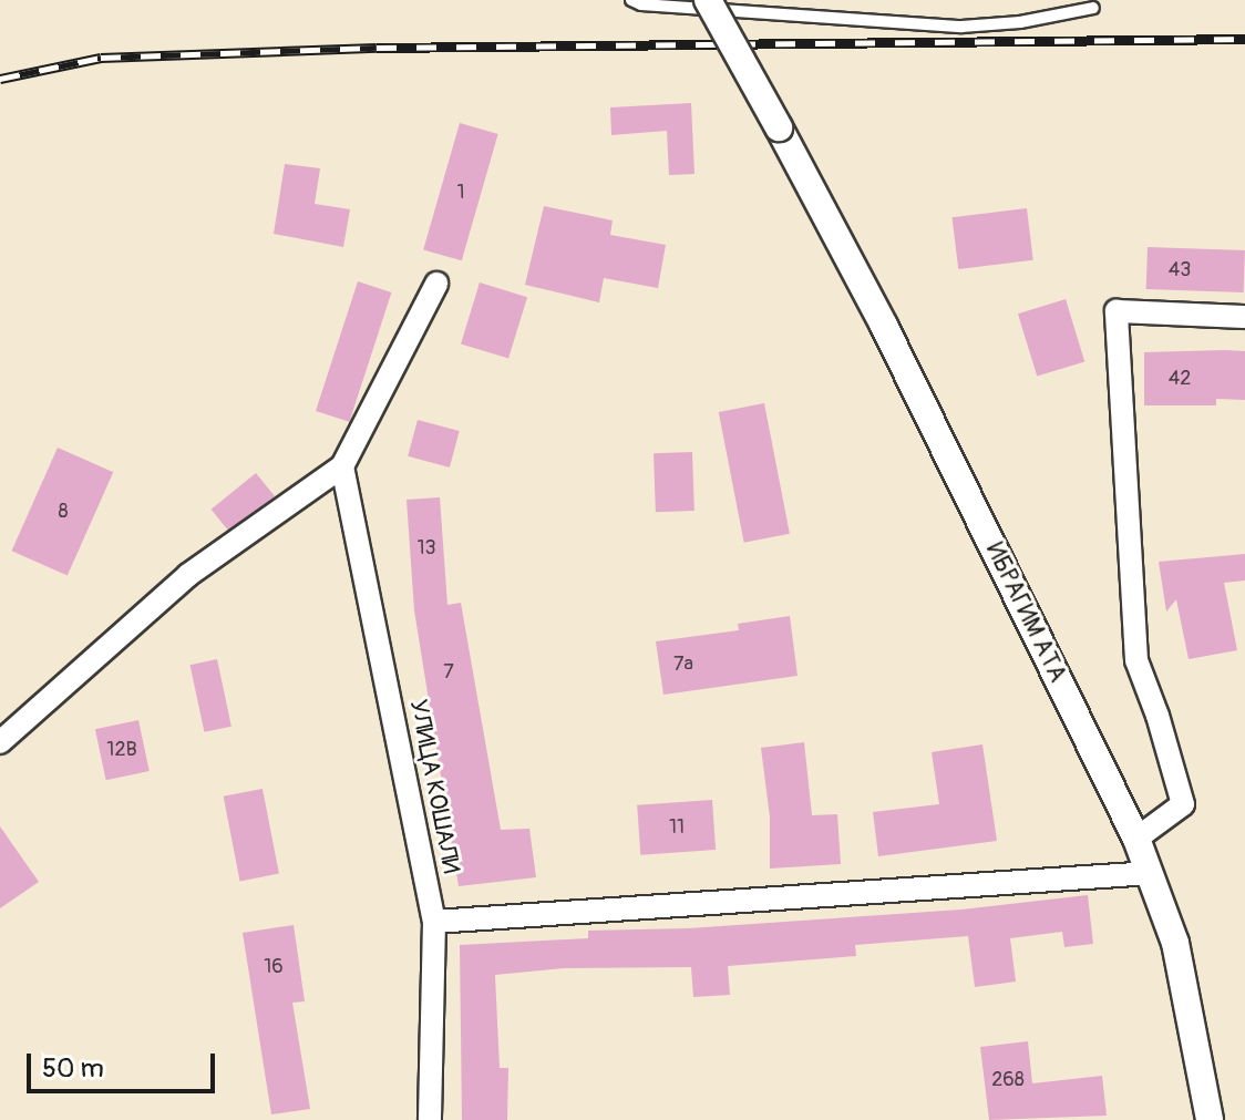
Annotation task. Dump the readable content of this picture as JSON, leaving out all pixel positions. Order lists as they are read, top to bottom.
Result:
{
  "streets": {
    "street": ["ИБРАГИМ АТА", "УЛИЦА КОШАЛИ"]
  },
  "house_numbers": [
    "1",
    "43",
    "42",
    "8",
    "13",
    "7а",
    "7",
    "12В",
    "11",
    "16",
    "268"
  ],
  "scale_bar": "50 m"
}
